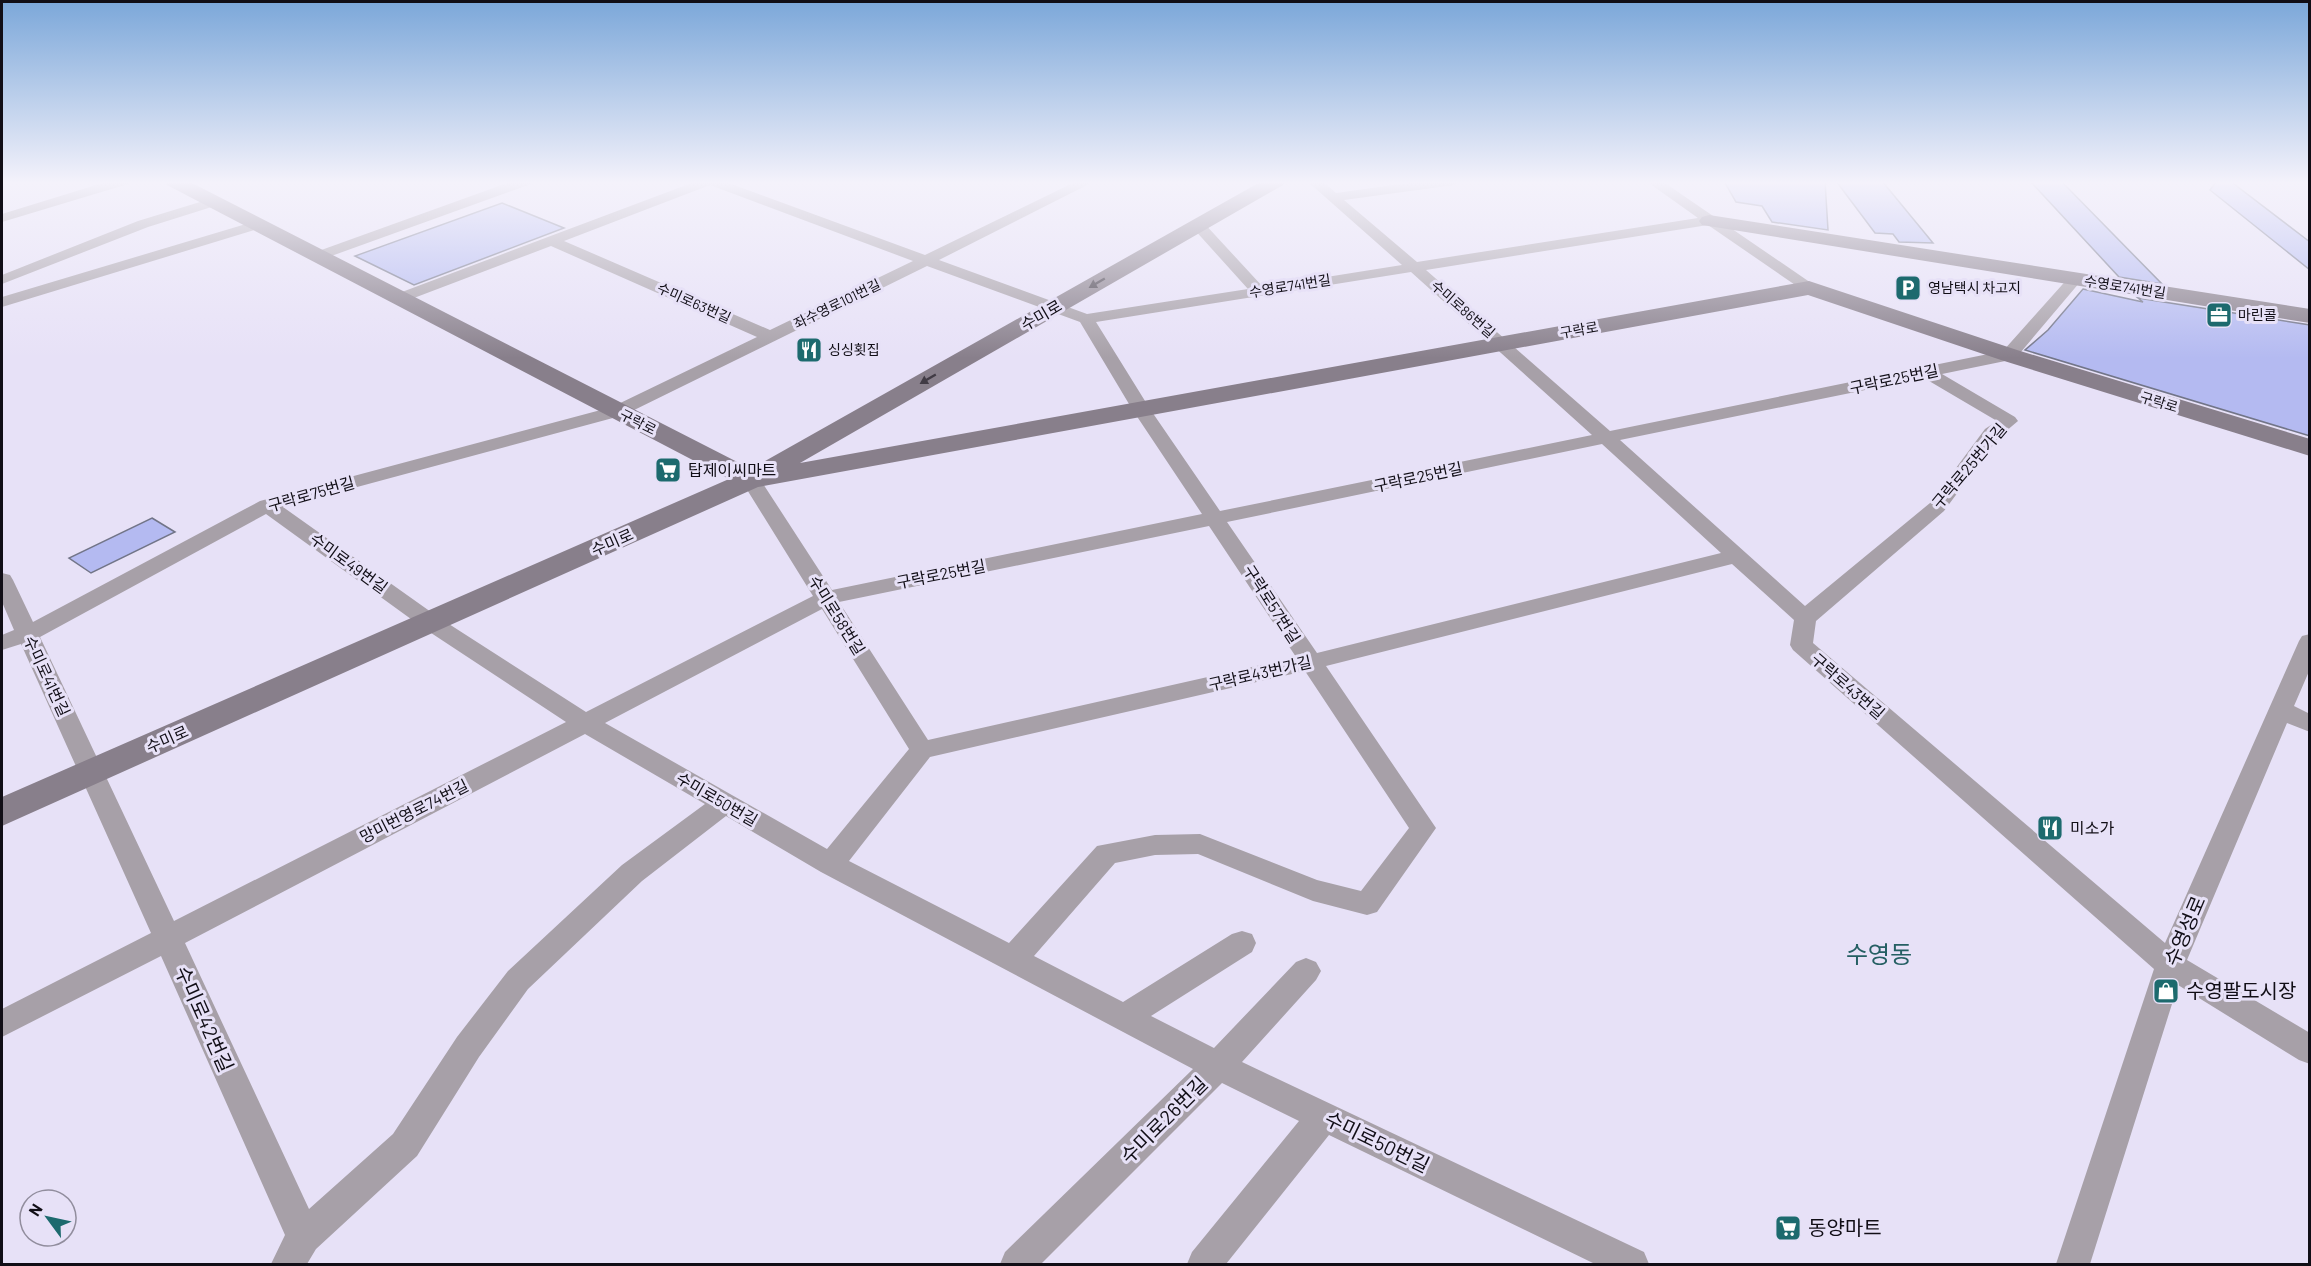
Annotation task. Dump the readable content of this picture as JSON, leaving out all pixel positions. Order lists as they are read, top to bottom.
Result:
{
  "streets": {
    "street": [
      "수영로741번길",
      "수미로63번길",
      "좌수영로101번길",
      "수미로86번길",
      "수미로",
      "구락로",
      "구락로25번길",
      "구락로25번가길",
      "구락로75번길",
      "수미로49번길",
      "구락로57번길",
      "수미로58번길",
      "구락로43번가길",
      "수미로41번길",
      "구락로43번길",
      "수미로50번길",
      "망미번영로74번길",
      "수영성로",
      "수미로42번길",
      "수미로26번길"
    ]
  },
  "crossings": [
    ["수영로741번길", "수미로86번길"],
    ["수미로63번길", "좌수영로101번길"],
    ["좌수영로101번길", "구락로"],
    ["좌수영로101번길", "구락로75번길"],
    ["수미로86번길", "구락로"],
    ["수미로", "구락로"],
    ["수미로", "수미로49번길"],
    ["수미로", "수미로58번길"],
    ["수미로", "수미로41번길"],
    ["수미로", "수미로50번길"],
    ["수미로", "수미로42번길"],
    ["구락로", "구락로25번길"],
    ["구락로", "구락로75번길"],
    ["구락로", "구락로57번길"],
    ["구락로", "수미로58번길"],
    ["구락로25번길", "구락로25번가길"],
    ["구락로25번길", "구락로57번길"],
    ["구락로25번길", "수미로58번길"],
    ["구락로25번길", "망미번영로74번길"],
    ["구락로25번가길", "구락로43번길"],
    ["구락로75번길", "수미로49번길"],
    ["구락로75번길", "수미로41번길"],
    ["수미로49번길", "수미로50번길"],
    ["구락로57번길", "구락로43번가길"],
    ["구락로57번길", "수미로50번길"],
    ["수미로58번길", "구락로43번가길"],
    ["수미로58번길", "망미번영로74번길"],
    ["수미로41번길", "수미로42번길"],
    ["구락로43번길", "수영성로"],
    ["수미로50번길", "망미번영로74번길"],
    ["수미로50번길", "수미로26번길"],
    ["망미번영로74번길", "수미로42번길"]
  ],
  "one_way": ["수미로"],
  "districts": ["수영동"],
  "places": {
    "parking": ["영남택시 차고지"],
    "office": ["마린콜"],
    "restaurant": ["싱싱횟집", "미소가"],
    "supermarket": ["탑제이씨마트", "동양마트"],
    "shop": ["수영팔도시장"]
  },
  "north": "top left"
}
